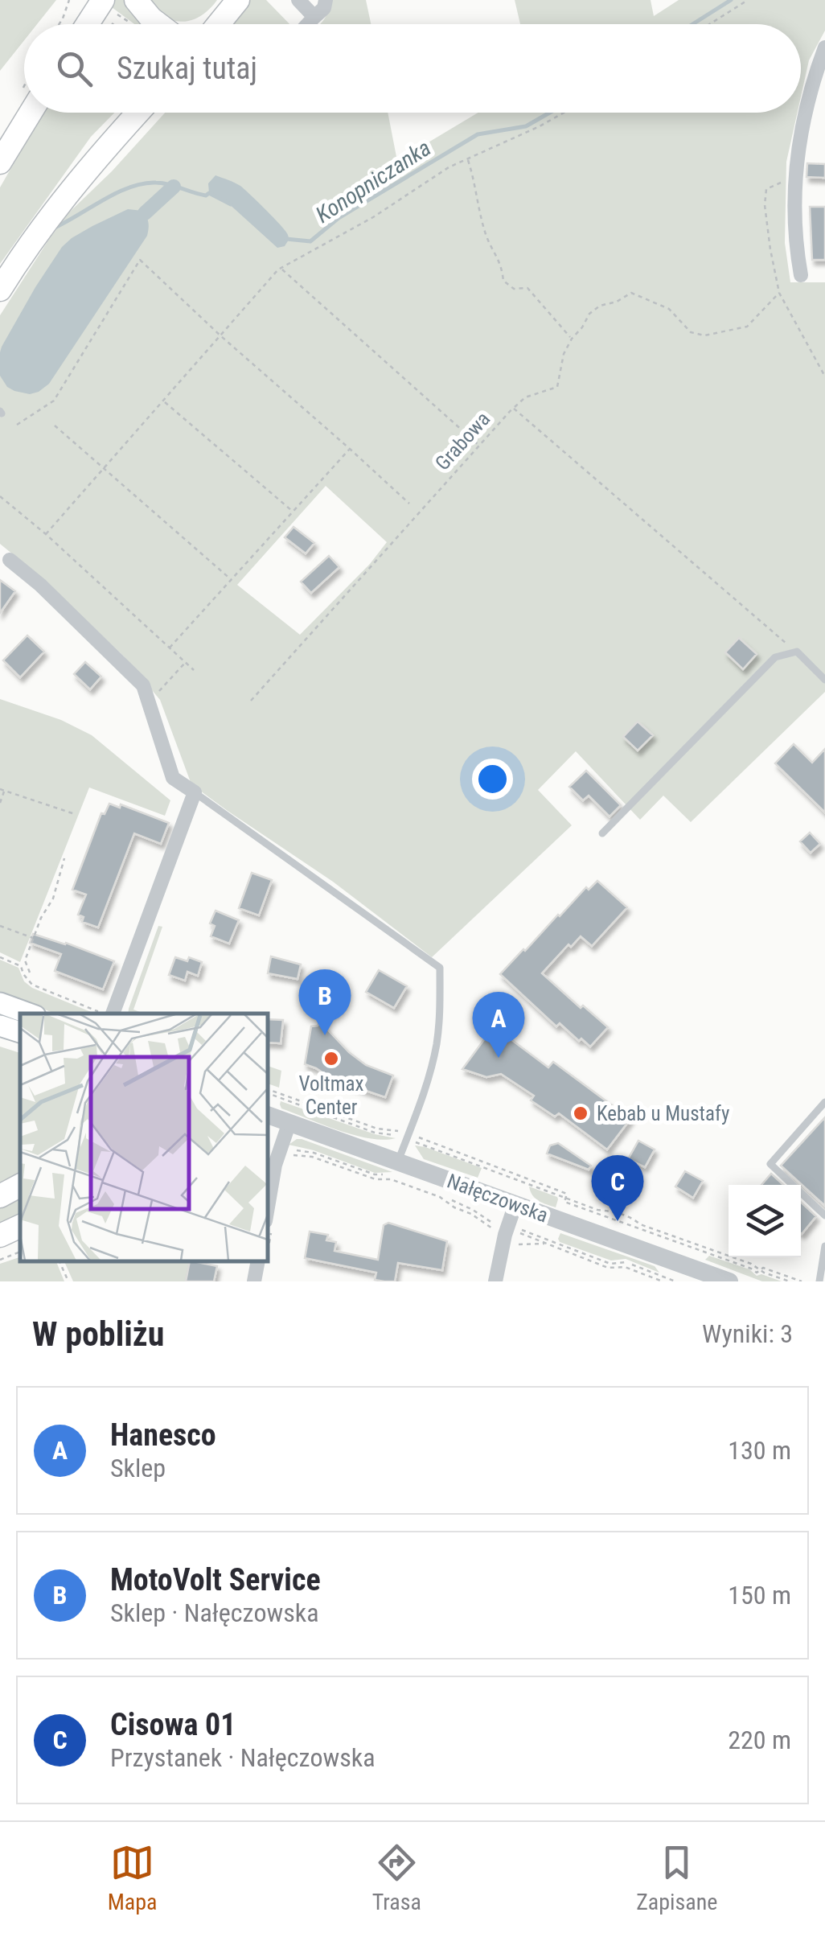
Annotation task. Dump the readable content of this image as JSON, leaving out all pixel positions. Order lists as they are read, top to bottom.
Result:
{
  "streets": {
    "street": ["Nałęczowska"],
    "path": ["Grabowa"]
  },
  "water": ["Konopniczanka"],
  "places": ["Voltmax Center", "Kebab u Mustafy"],
  "page": {
    "search": "Szukaj tutaj",
    "pins": ["B", "A", "C"],
    "heading": ["W pobliżu", "Wyniki: 3"],
    "list": [
      {
        "mark": "A",
        "name": "Hanesco",
        "note": "Sklep",
        "value": "130 m"
      },
      {
        "mark": "B",
        "name": "MotoVolt Service",
        "note": "Sklep · Nałęczowska",
        "value": "150 m"
      },
      {
        "mark": "C",
        "name": "Cisowa 01",
        "note": "Przystanek · Nałęczowska",
        "value": "220 m"
      }
    ],
    "nav": ["Mapa", "Trasa", "Zapisane"]
  }
}
